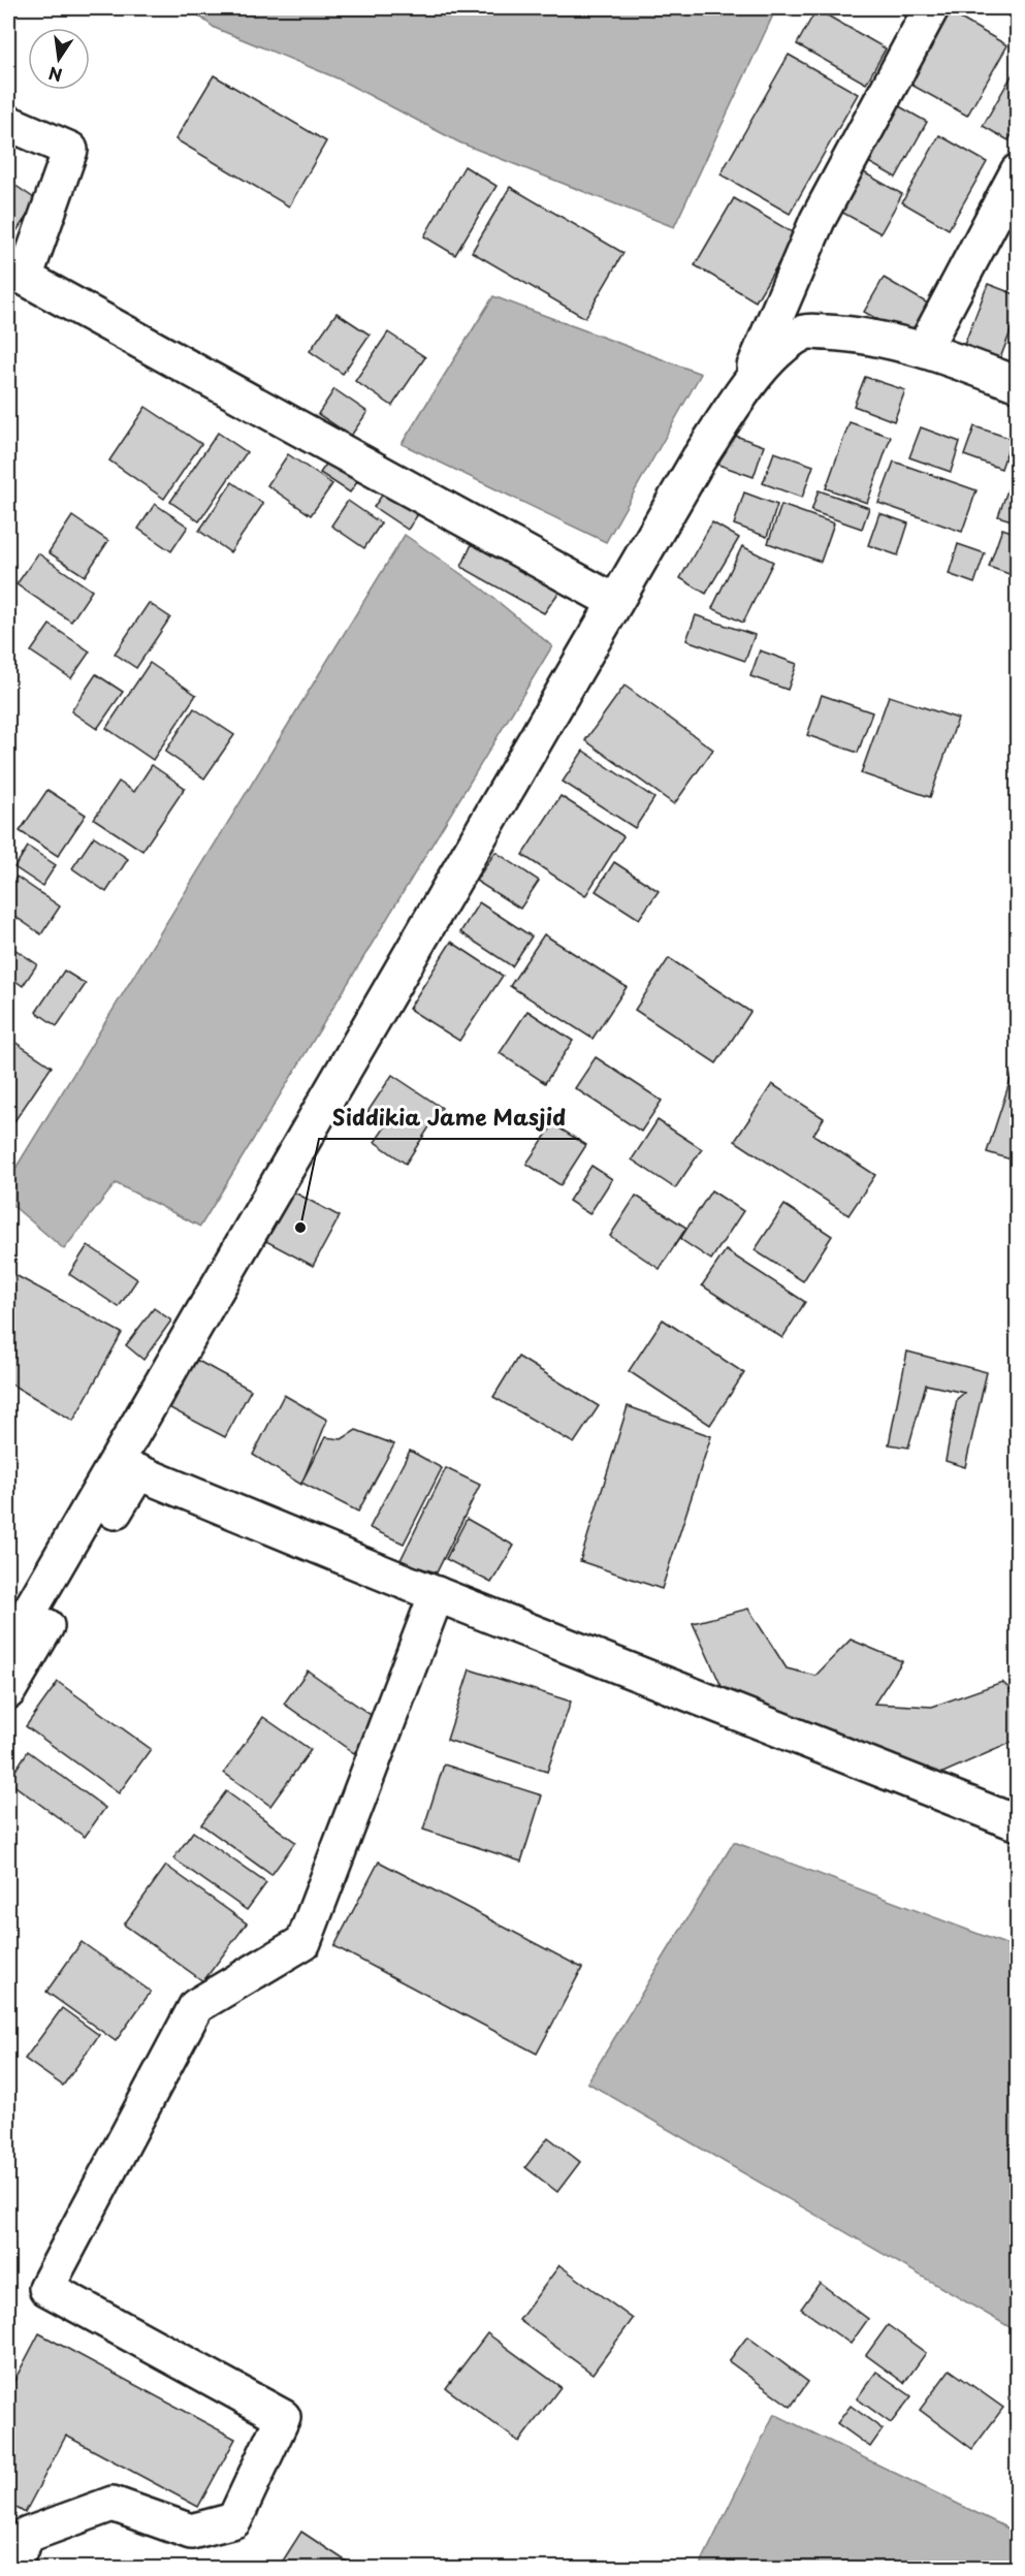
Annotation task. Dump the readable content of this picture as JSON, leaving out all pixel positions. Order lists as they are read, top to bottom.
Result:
{
  "places": ["Siddikia Jame Masjid"],
  "north": "bottom"
}
